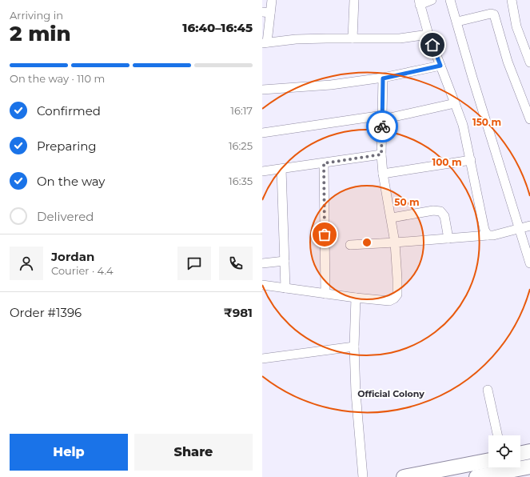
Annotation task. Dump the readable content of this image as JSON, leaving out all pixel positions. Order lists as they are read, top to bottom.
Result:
{
  "districts": ["Official Colony"],
  "page": {
    "heading": ["2 min", "Arriving in", "16:40–16:45"],
    "panel": [
      "Jordan",
      "Courier · 4.4",
      "Order #1396",
      "₹981"
    ],
    "bar": "On the way · 110 m",
    "list": [
      ["Confirmed", "16:17"],
      ["Preparing", "16:25"],
      ["On the way", "16:35"],
      "Delivered"
    ],
    "buttons": ["Help", "Share"]
  },
  "rings": ["150 m", "100 m", "50 m"]
}
